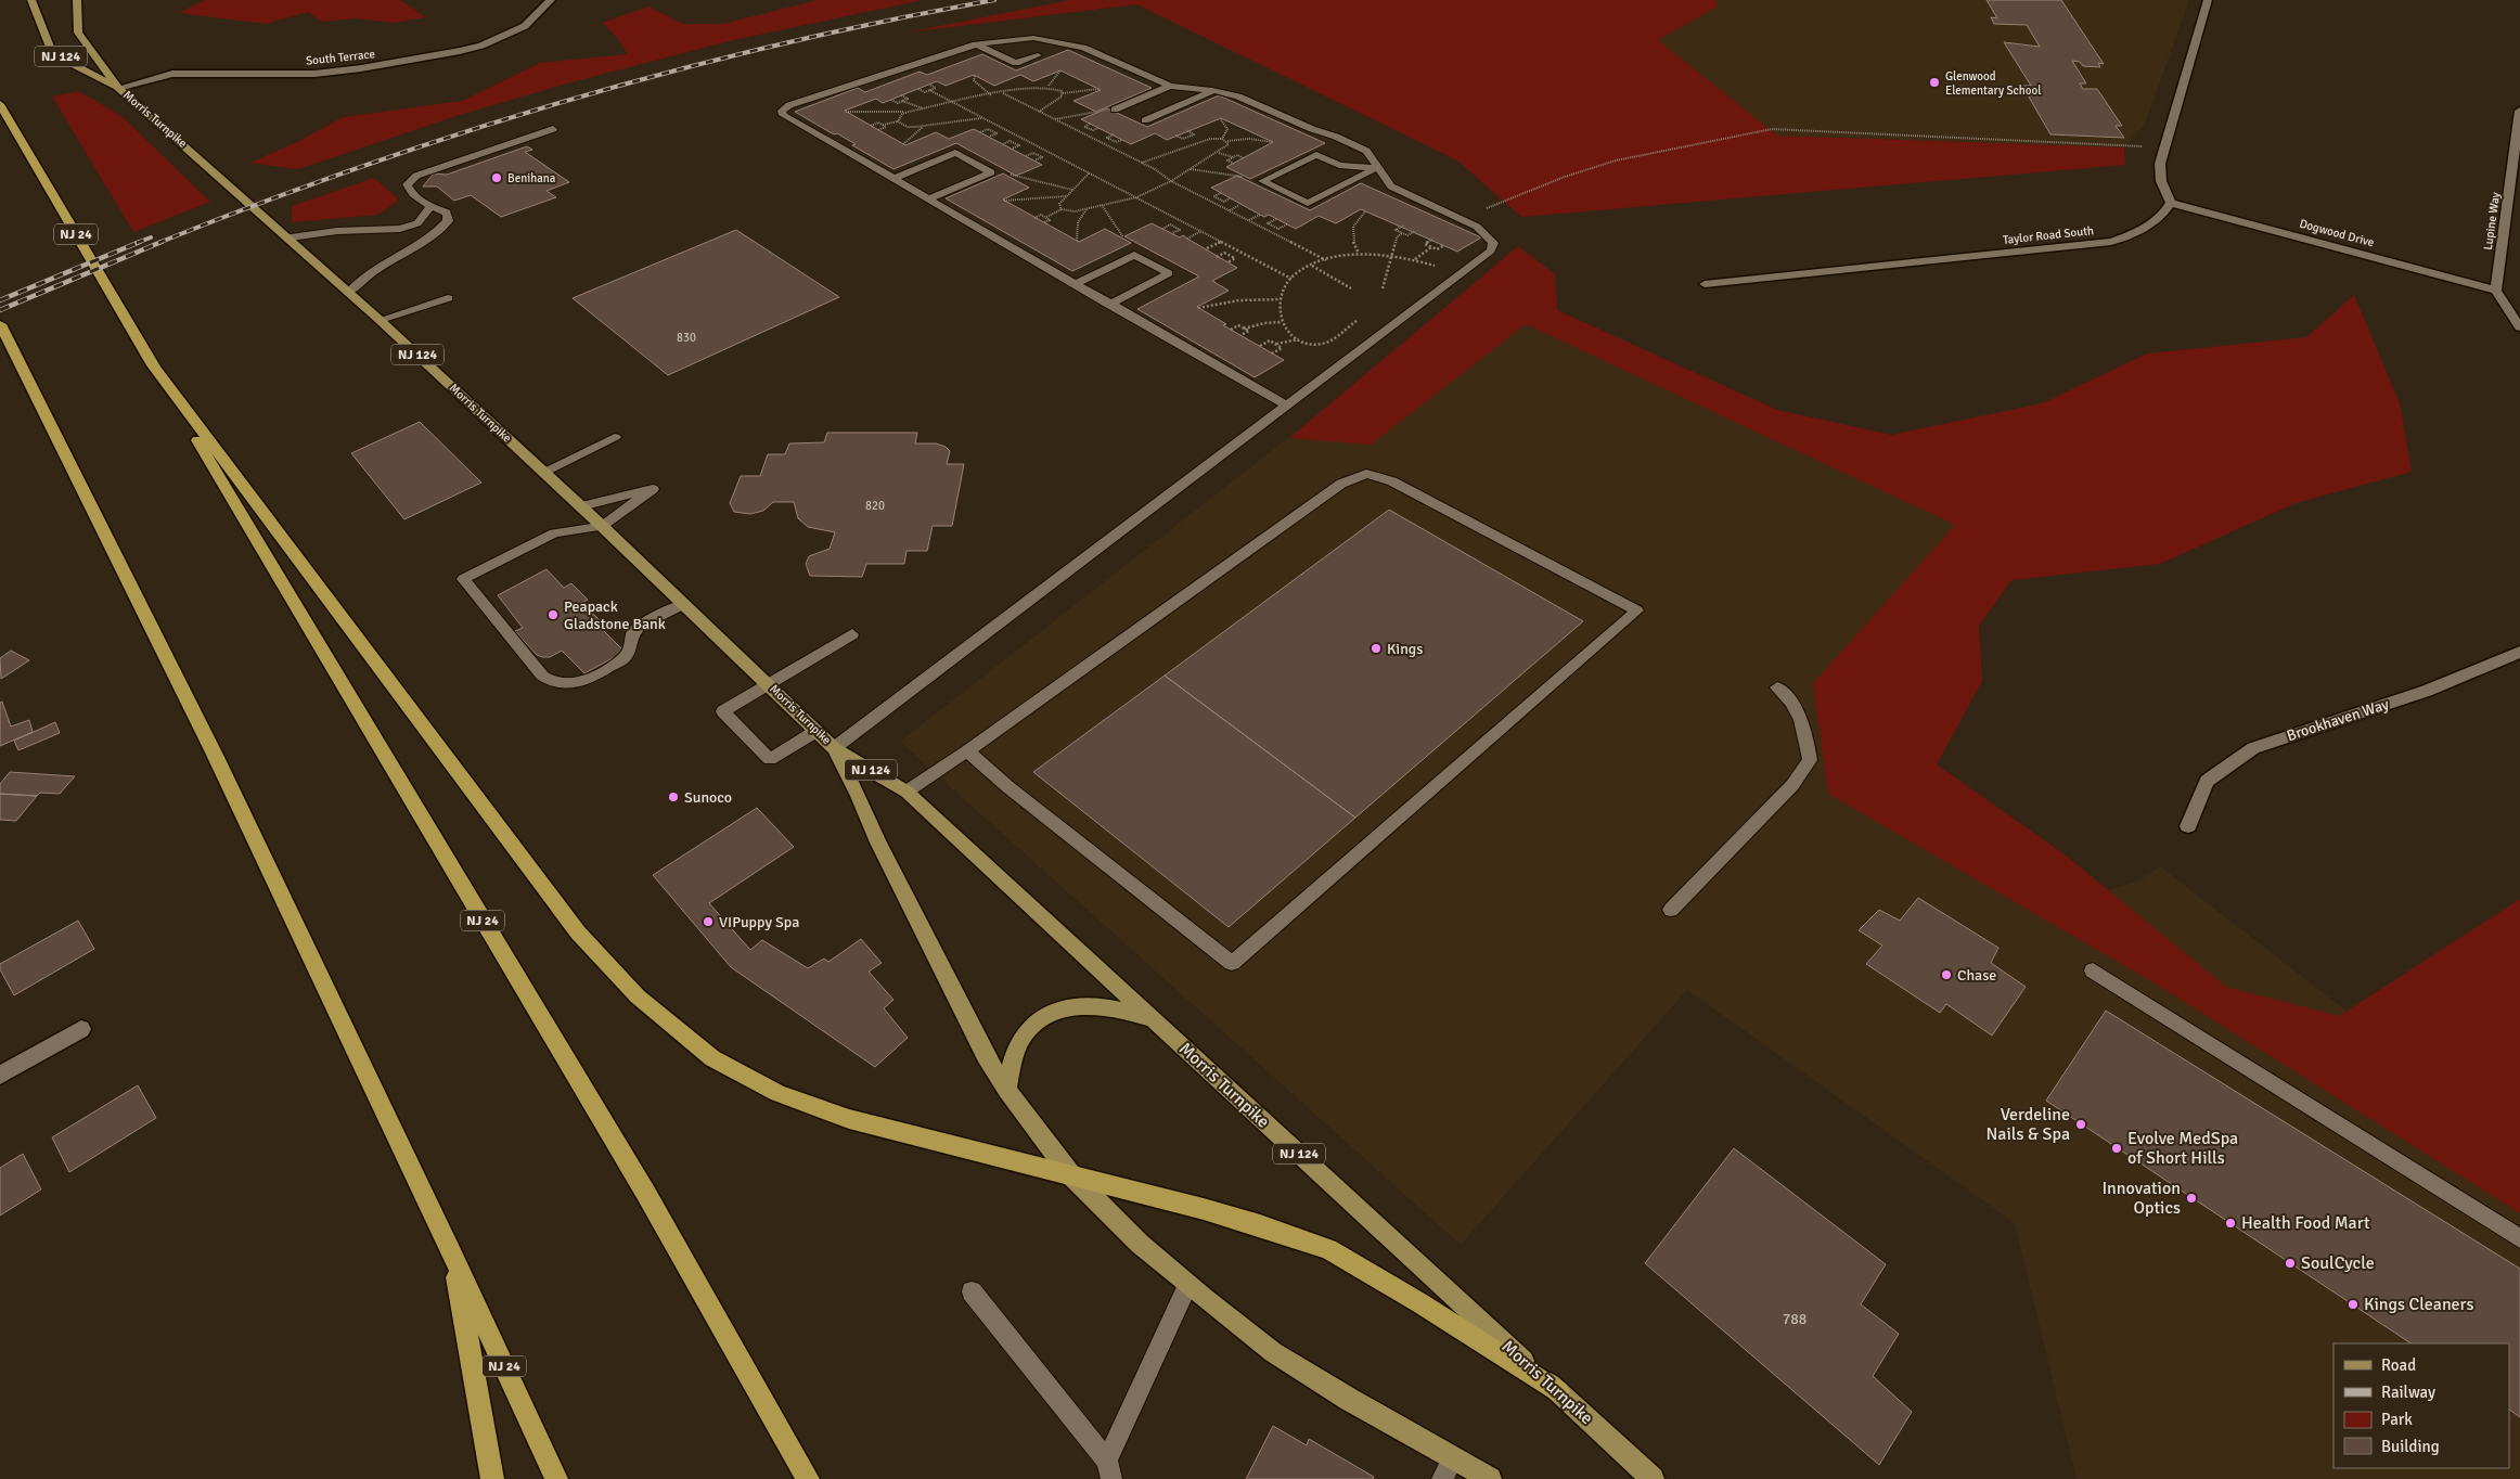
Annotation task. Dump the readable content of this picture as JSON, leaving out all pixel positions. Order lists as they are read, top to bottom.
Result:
{
  "streets": {
    "highway": ["NJ 24"],
    "main road": ["NJ 124", "Morris Turnpike"],
    "street": [
      "South Terrace",
      "Lupine Way",
      "Dogwood Drive",
      "Taylor Road South",
      "Brookhaven Way"
    ]
  },
  "crossings": [
    ["NJ 124", "South Terrace"],
    ["NJ 124", "Morris Turnpike"],
    ["South Terrace", "Morris Turnpike"],
    ["Lupine Way", "Dogwood Drive"],
    ["Dogwood Drive", "Taylor Road South"]
  ],
  "places": [
    "Glenwood Elementary School",
    "Benihana",
    "Peapack Gladstone Bank",
    "Kings",
    "Sunoco",
    "VIPuppy Spa",
    "Chase",
    "Verdeline Nails & Spa",
    "Evolve MedSpa of Short Hills",
    "Innovation Optics",
    "Health Food Mart",
    "SoulCycle",
    "Kings Cleaners"
  ],
  "house_numbers": ["830", "820", "788"],
  "legend": [
    "Road",
    "Railway",
    "Park",
    "Building"
  ]
}
